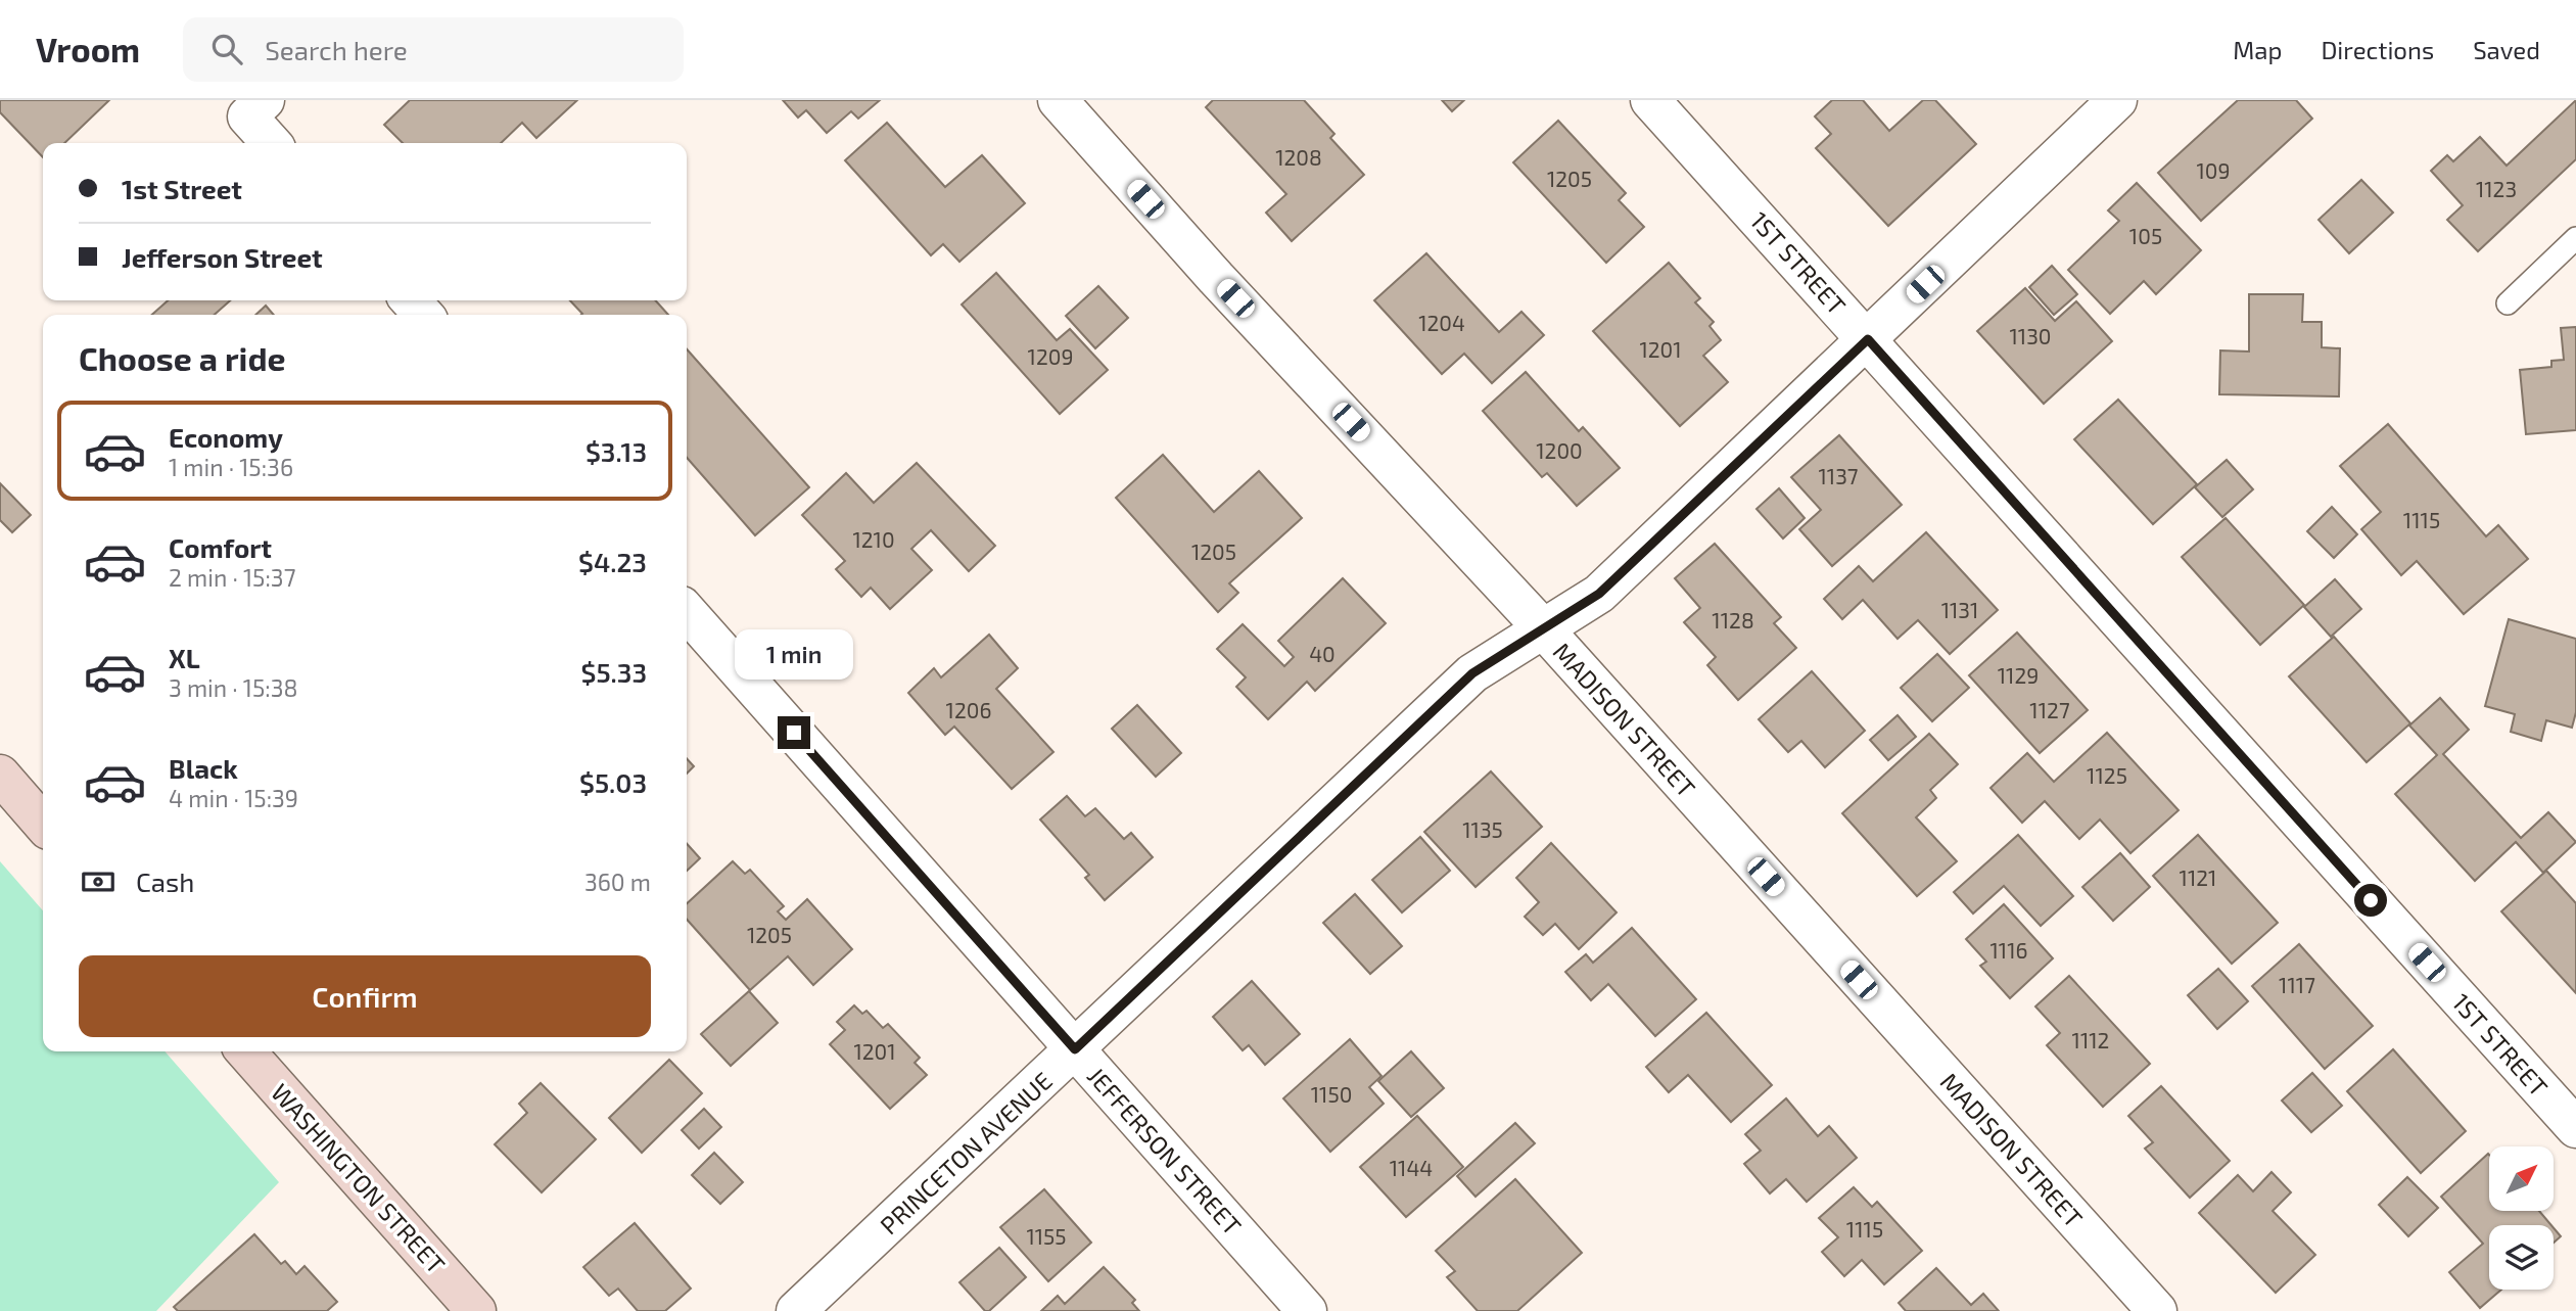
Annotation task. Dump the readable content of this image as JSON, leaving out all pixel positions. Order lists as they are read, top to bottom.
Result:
{
  "streets": {
    "street": [
      "1ST STREET",
      "MADISON STREET",
      "JEFFERSON STREET",
      "PRINCETON AVENUE",
      "WASHINGTON STREET"
    ]
  },
  "crossings": [
    ["1ST STREET", "PRINCETON AVENUE"],
    ["MADISON STREET", "PRINCETON AVENUE"],
    ["JEFFERSON STREET", "PRINCETON AVENUE"]
  ],
  "house_numbers": [
    "1208",
    "109",
    "1205",
    "1123",
    "105",
    "1204",
    "1130",
    "1201",
    "1209",
    "1200",
    "1137",
    "1115",
    "1210",
    "1205",
    "1131",
    "1128",
    "40",
    "1129",
    "1206",
    "1127",
    "1125",
    "1135",
    "1121",
    "1205",
    "1116",
    "1117",
    "1112",
    "1201",
    "1150",
    "1144",
    "1115",
    "1155"
  ],
  "north": "top right",
  "page": {
    "header": "Vroom",
    "search": "Search here",
    "nav": ["Map", "Directions", "Saved"],
    "banner": ["1st Street", "Jefferson Street"],
    "heading": "Choose a ride",
    "list": [
      {
        "name": "Economy",
        "note": "1 min · 15:36",
        "value": "$3.13"
      },
      {
        "name": "Comfort",
        "note": "2 min · 15:37",
        "value": "$4.23"
      },
      {
        "name": "XL",
        "note": "3 min · 15:38",
        "value": "$5.33"
      },
      {
        "name": "Black",
        "note": "4 min · 15:39",
        "value": "$5.03"
      }
    ],
    "bubble": "1 min",
    "pay": ["Cash", "360 m"],
    "buttons": "Confirm"
  }
}
